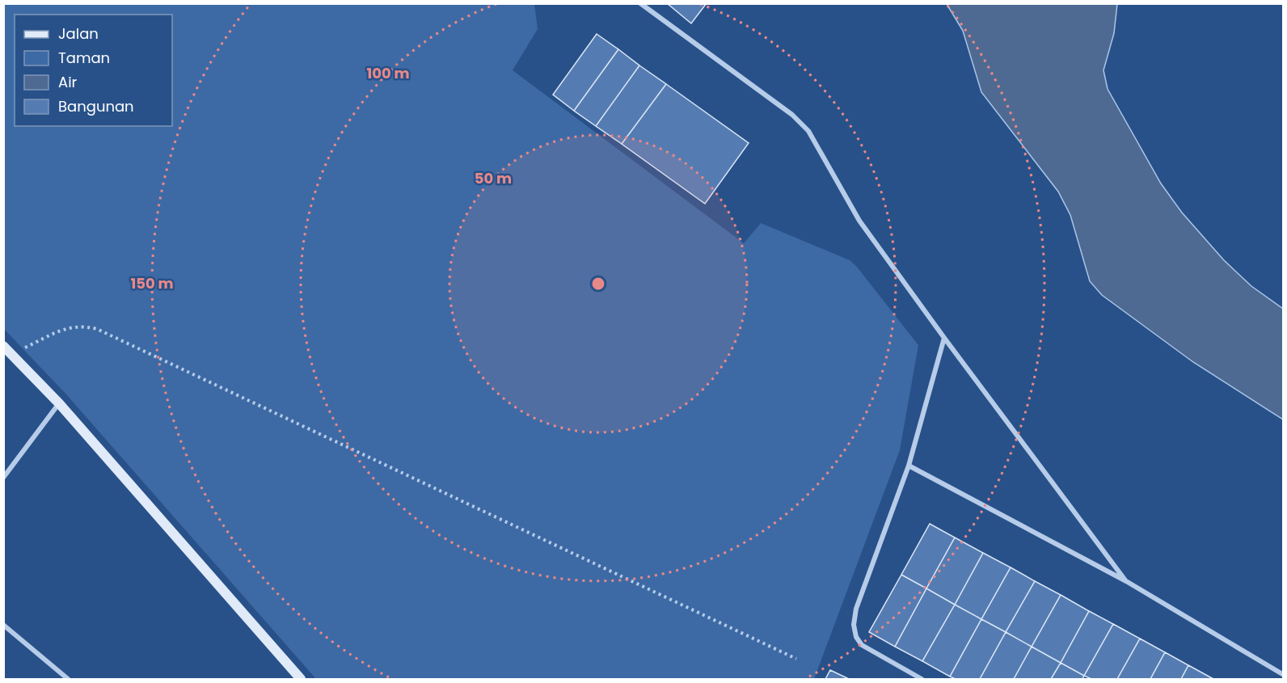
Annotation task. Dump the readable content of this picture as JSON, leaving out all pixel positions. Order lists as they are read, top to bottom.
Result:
{
  "legend": [
    "Jalan",
    "Taman",
    "Air",
    "Bangunan"
  ],
  "rings": ["100 m", "50 m", "150 m"]
}
